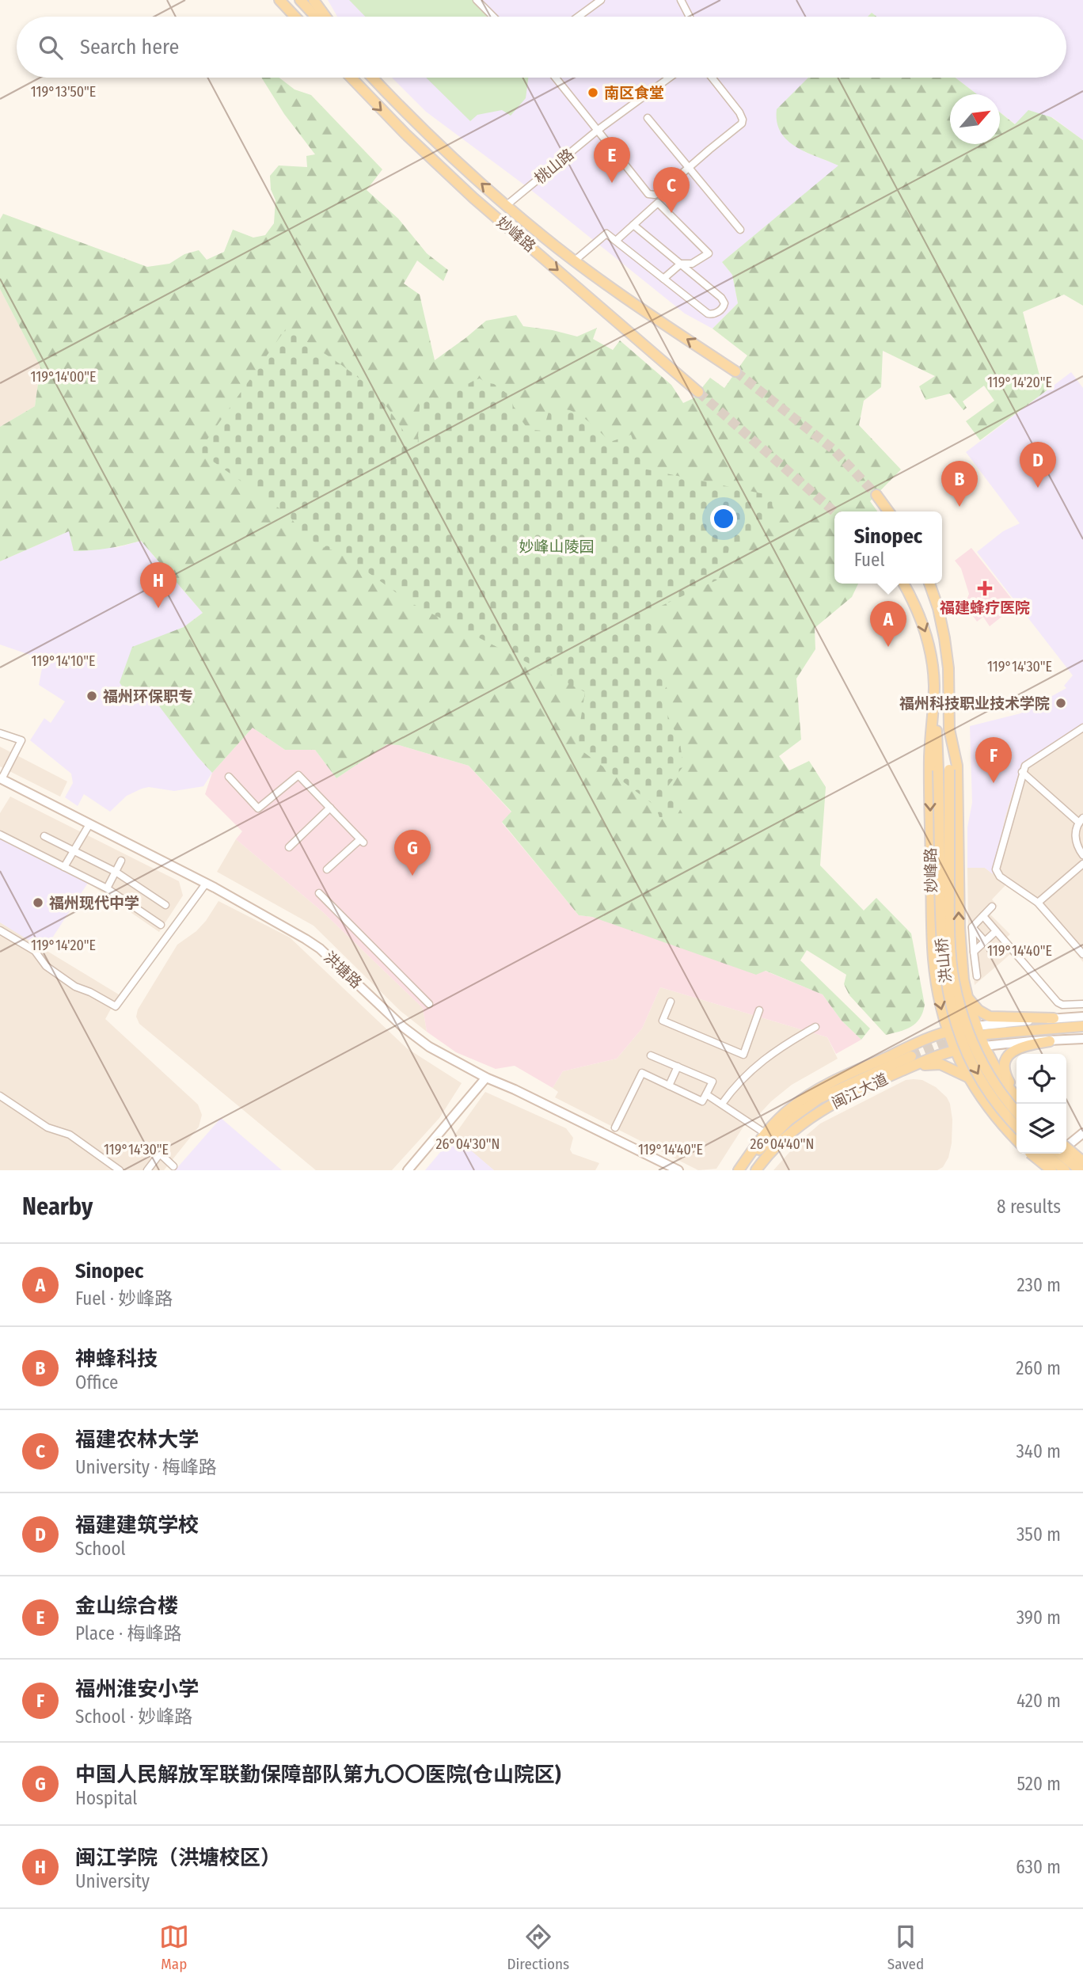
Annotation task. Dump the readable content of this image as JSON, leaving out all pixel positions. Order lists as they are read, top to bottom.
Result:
{
  "streets": {
    "main road": ["妙峰路", "洪山桥", "闽江大道"],
    "street": ["桃山路", "洪塘路"]
  },
  "crossings": [
    ["桃山路", "妙峰路"],
    ["妙峰路", "闽江大道"]
  ],
  "parks": ["妙峰山陵园"],
  "places": {
    "other": [
      "南区食堂",
      "福州环保职专",
      "福州科技职业技术学院",
      "福州现代中学"
    ],
    "health": ["福建蜂疗医院"]
  },
  "north": "top right",
  "page": {
    "search": "Search here",
    "pins": [
      "E",
      "C",
      "D",
      "B",
      "H",
      "A",
      "F",
      "G"
    ],
    "popup": ["Sinopec", "Fuel"],
    "heading": ["Nearby", "8 results"],
    "list": [
      {
        "mark": "A",
        "name": "Sinopec",
        "note": "Fuel · 妙峰路",
        "value": "230 m"
      },
      {
        "mark": "B",
        "name": "神蜂科技",
        "note": "Office",
        "value": "260 m"
      },
      {
        "mark": "C",
        "name": "福建农林大学",
        "note": "University · 梅峰路",
        "value": "340 m"
      },
      {
        "mark": "D",
        "name": "福建建筑学校",
        "note": "School",
        "value": "350 m"
      },
      {
        "mark": "E",
        "name": "金山综合楼",
        "note": "Place · 梅峰路",
        "value": "390 m"
      },
      {
        "mark": "F",
        "name": "福州淮安小学",
        "note": "School · 妙峰路",
        "value": "420 m"
      },
      {
        "mark": "G",
        "name": "中国人民解放军联勤保障部队第九〇〇医院(仓山院区)",
        "note": "Hospital",
        "value": "520 m"
      },
      {
        "mark": "H",
        "name": "闽江学院（洪塘校区）",
        "note": "University",
        "value": "630 m"
      }
    ],
    "nav": ["Map", "Directions", "Saved"]
  },
  "coordinates": [
    "119°13'50\"E",
    "119°14'00\"E",
    "119°14'20\"E",
    "119°14'10\"E",
    "119°14'30\"E",
    "119°14'40\"E",
    "26°04'30\"N",
    "26°04'40\"N"
  ]
}
